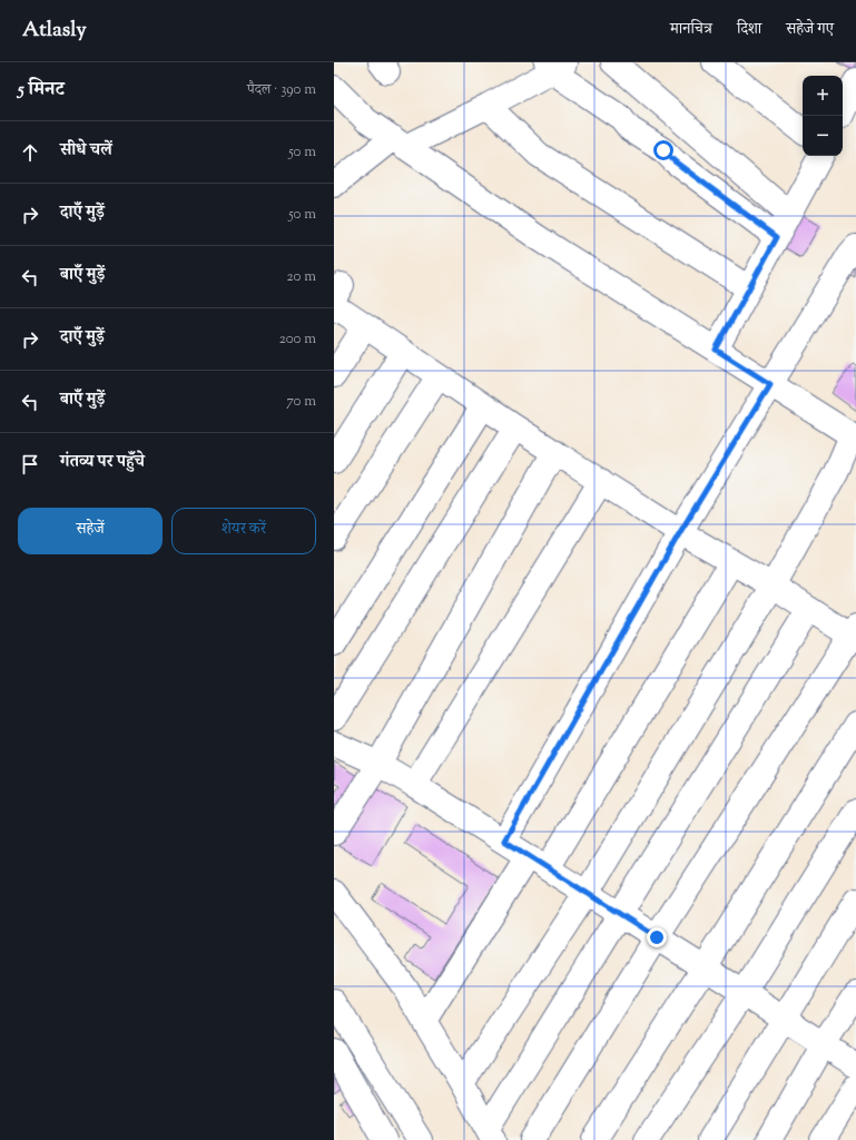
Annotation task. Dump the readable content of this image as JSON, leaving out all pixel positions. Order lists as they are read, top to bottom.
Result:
{
  "page": {
    "header": "Atlasly",
    "nav": ["मानचित्र", "दिशा", "सहेजे गए"],
    "heading": ["5 मिनट", "पैदल · 390 m"],
    "map_buttons": ["+", "−"],
    "list": [
      ["सीधे चलें", "50 m"],
      ["दाएँ मुड़ें", "50 m"],
      ["बाएँ मुड़ें", "20 m"],
      ["दाएँ मुड़ें", "200 m"],
      ["बाएँ मुड़ें", "70 m"],
      "गंतव्य पर पहुँचे"
    ],
    "buttons": ["सहेजें", "शेयर करें"]
  }
}
